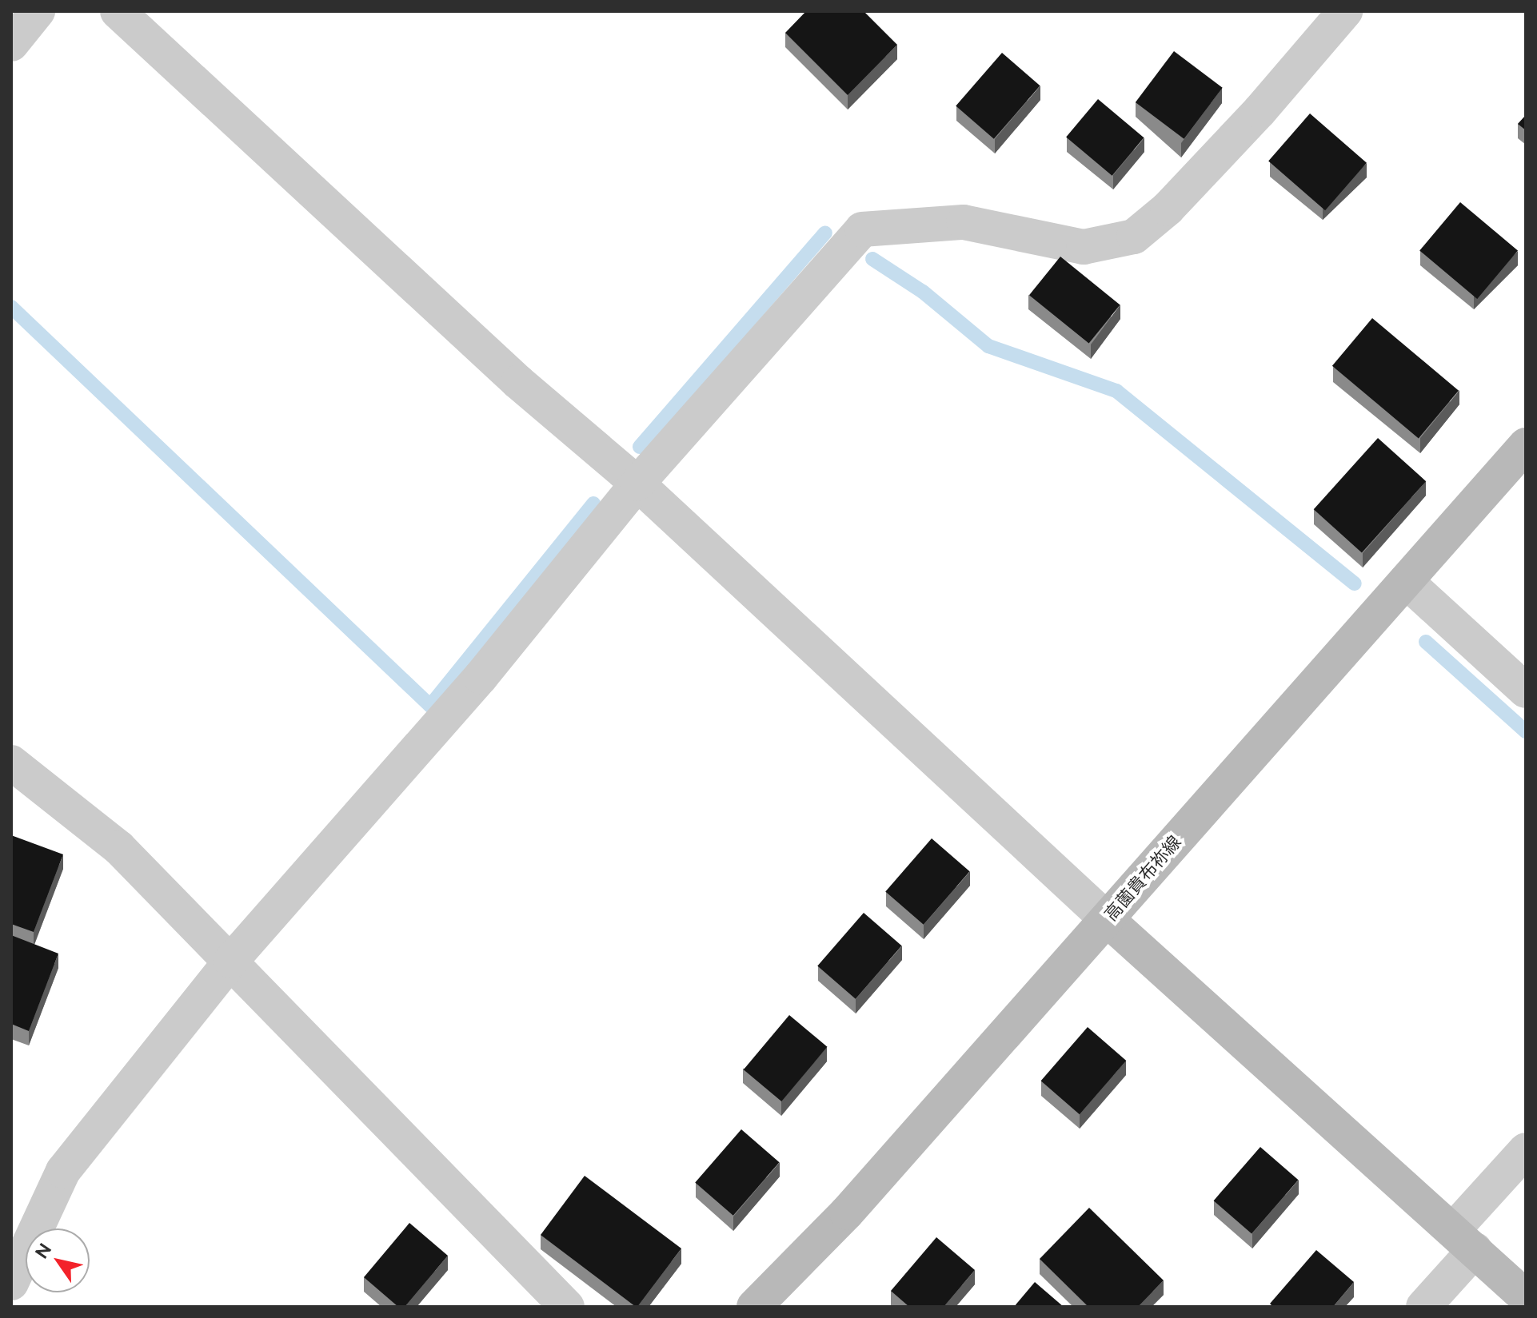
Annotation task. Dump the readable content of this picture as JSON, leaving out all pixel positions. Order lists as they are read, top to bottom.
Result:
{
  "streets": {
    "main road": ["高薗貴布祢線"]
  },
  "north": "top left"
}
